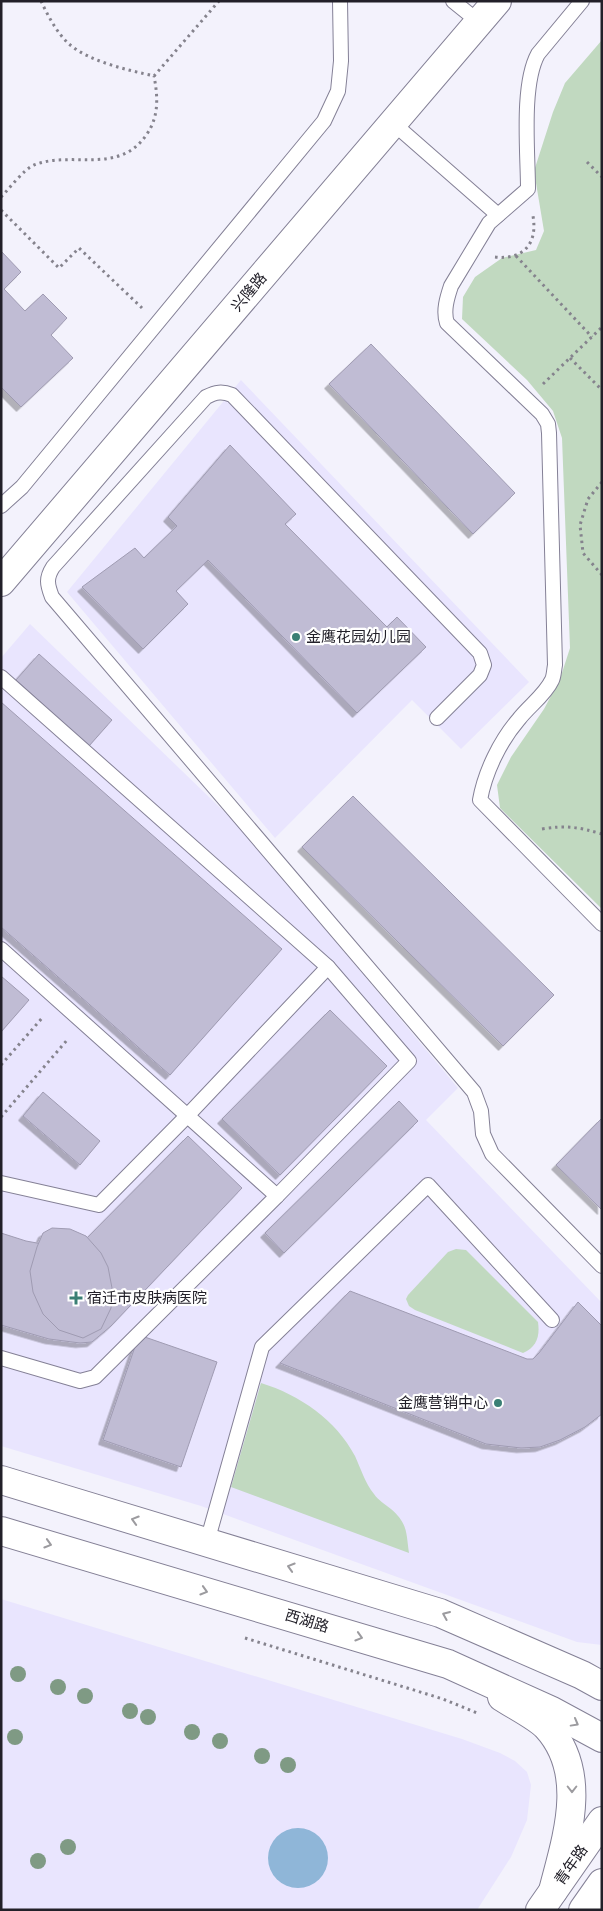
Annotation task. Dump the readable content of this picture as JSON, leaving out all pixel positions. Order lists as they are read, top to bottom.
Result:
{
  "streets": {
    "street": ["兴隆路", "西湖路", "青年路"]
  },
  "places": {
    "other": ["金鹰花园幼儿园", "金鹰营销中心"],
    "health": ["宿迁市皮肤病医院"]
  }
}
